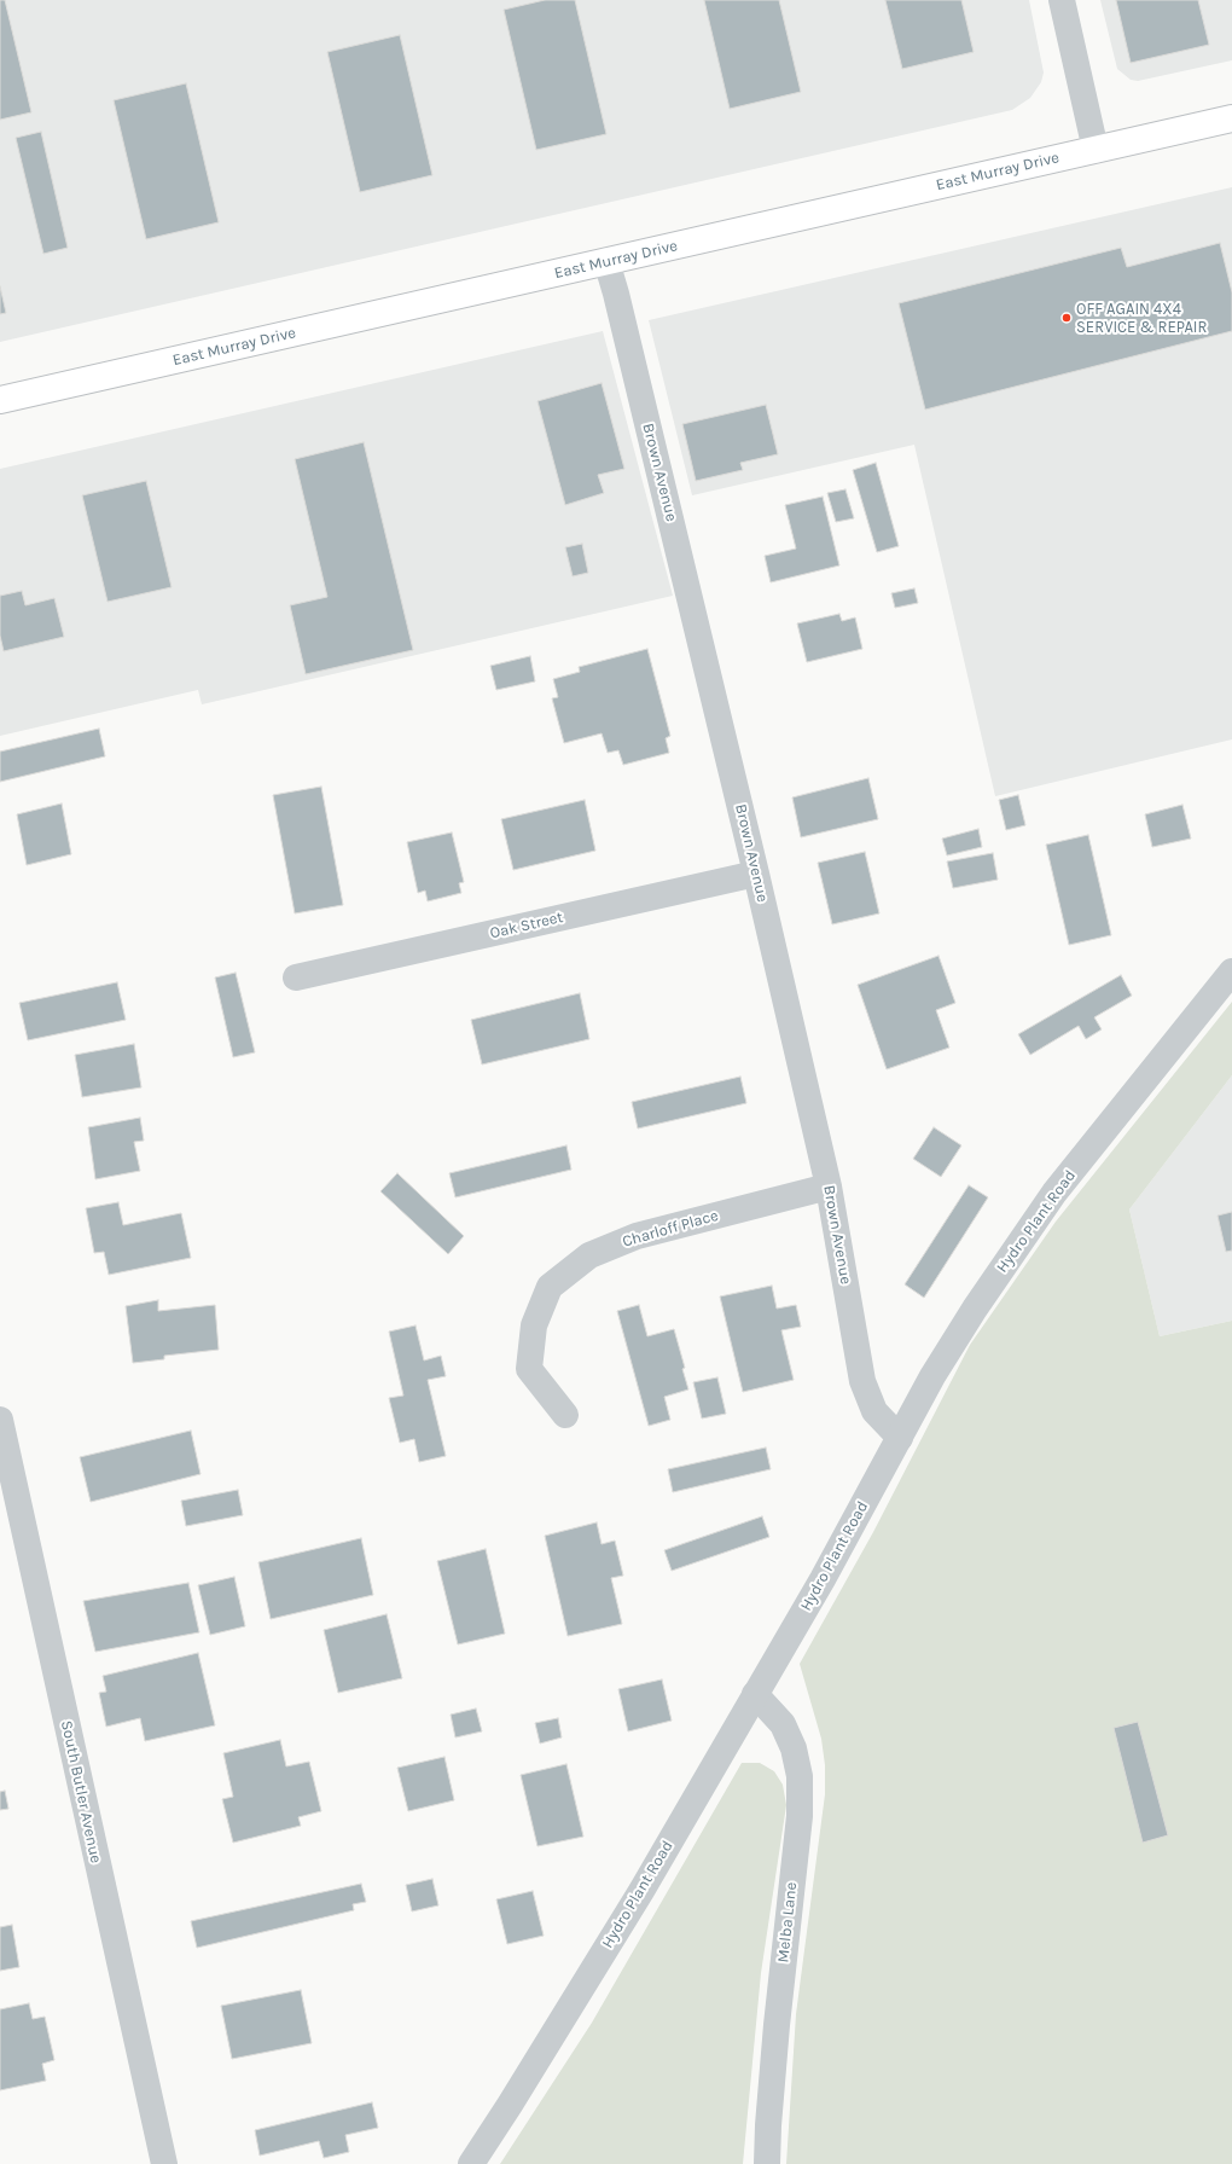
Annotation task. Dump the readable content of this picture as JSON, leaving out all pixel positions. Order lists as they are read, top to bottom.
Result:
{
  "streets": {
    "highway": ["East Murray Drive"],
    "street": [
      "Brown Avenue",
      "Oak Street",
      "Hydro Plant Road",
      "Charloff Place",
      "South Butler Avenue",
      "Melba Lane"
    ]
  },
  "crossings": [
    ["East Murray Drive", "Brown Avenue"],
    ["Brown Avenue", "Oak Street"],
    ["Brown Avenue", "Hydro Plant Road"],
    ["Brown Avenue", "Charloff Place"],
    ["Hydro Plant Road", "Melba Lane"]
  ],
  "places": ["OFF AGAIN 4X4 SERVICE & REPAIR"]
}
